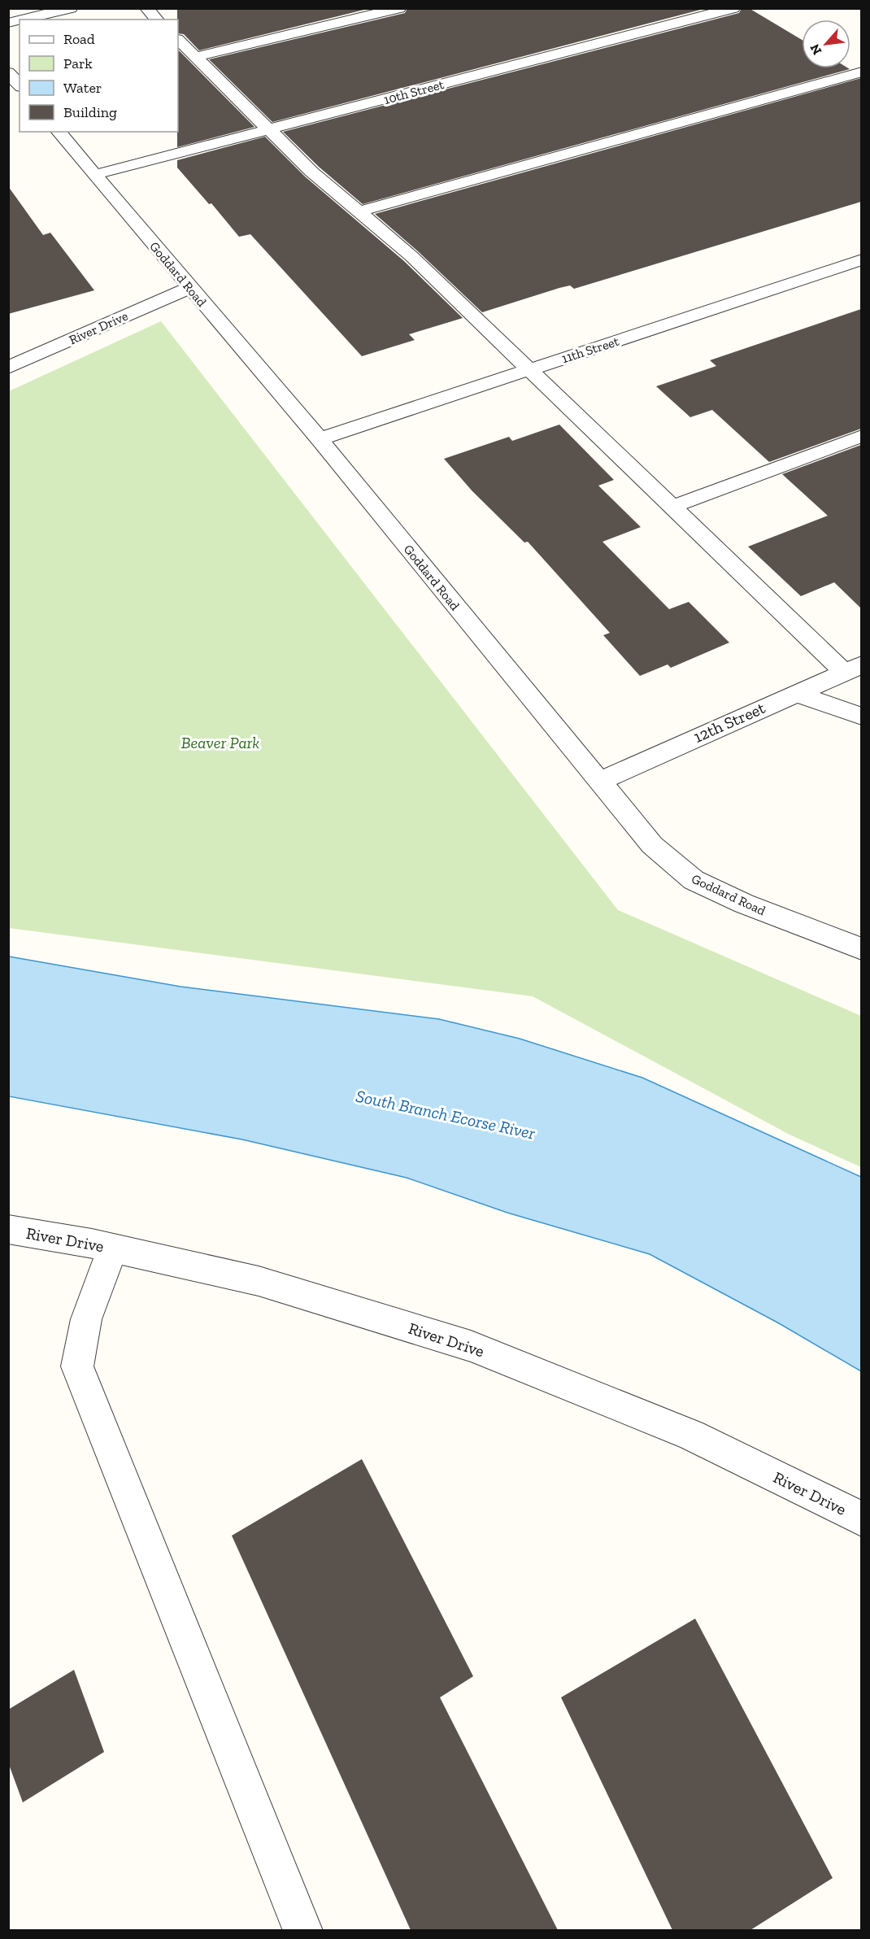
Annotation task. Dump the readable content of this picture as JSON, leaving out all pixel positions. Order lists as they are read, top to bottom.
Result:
{
  "streets": {
    "street": [
      "10th Street",
      "Goddard Road",
      "River Drive",
      "11th Street",
      "12th Street"
    ]
  },
  "crossings": [
    ["10th Street", "Goddard Road"],
    ["Goddard Road", "River Drive"],
    ["Goddard Road", "11th Street"],
    ["Goddard Road", "12th Street"]
  ],
  "water": ["South Branch Ecorse River"],
  "parks": ["Beaver Park"],
  "legend": [
    "Road",
    "Park",
    "Water",
    "Building"
  ],
  "north": "bottom left"
}
